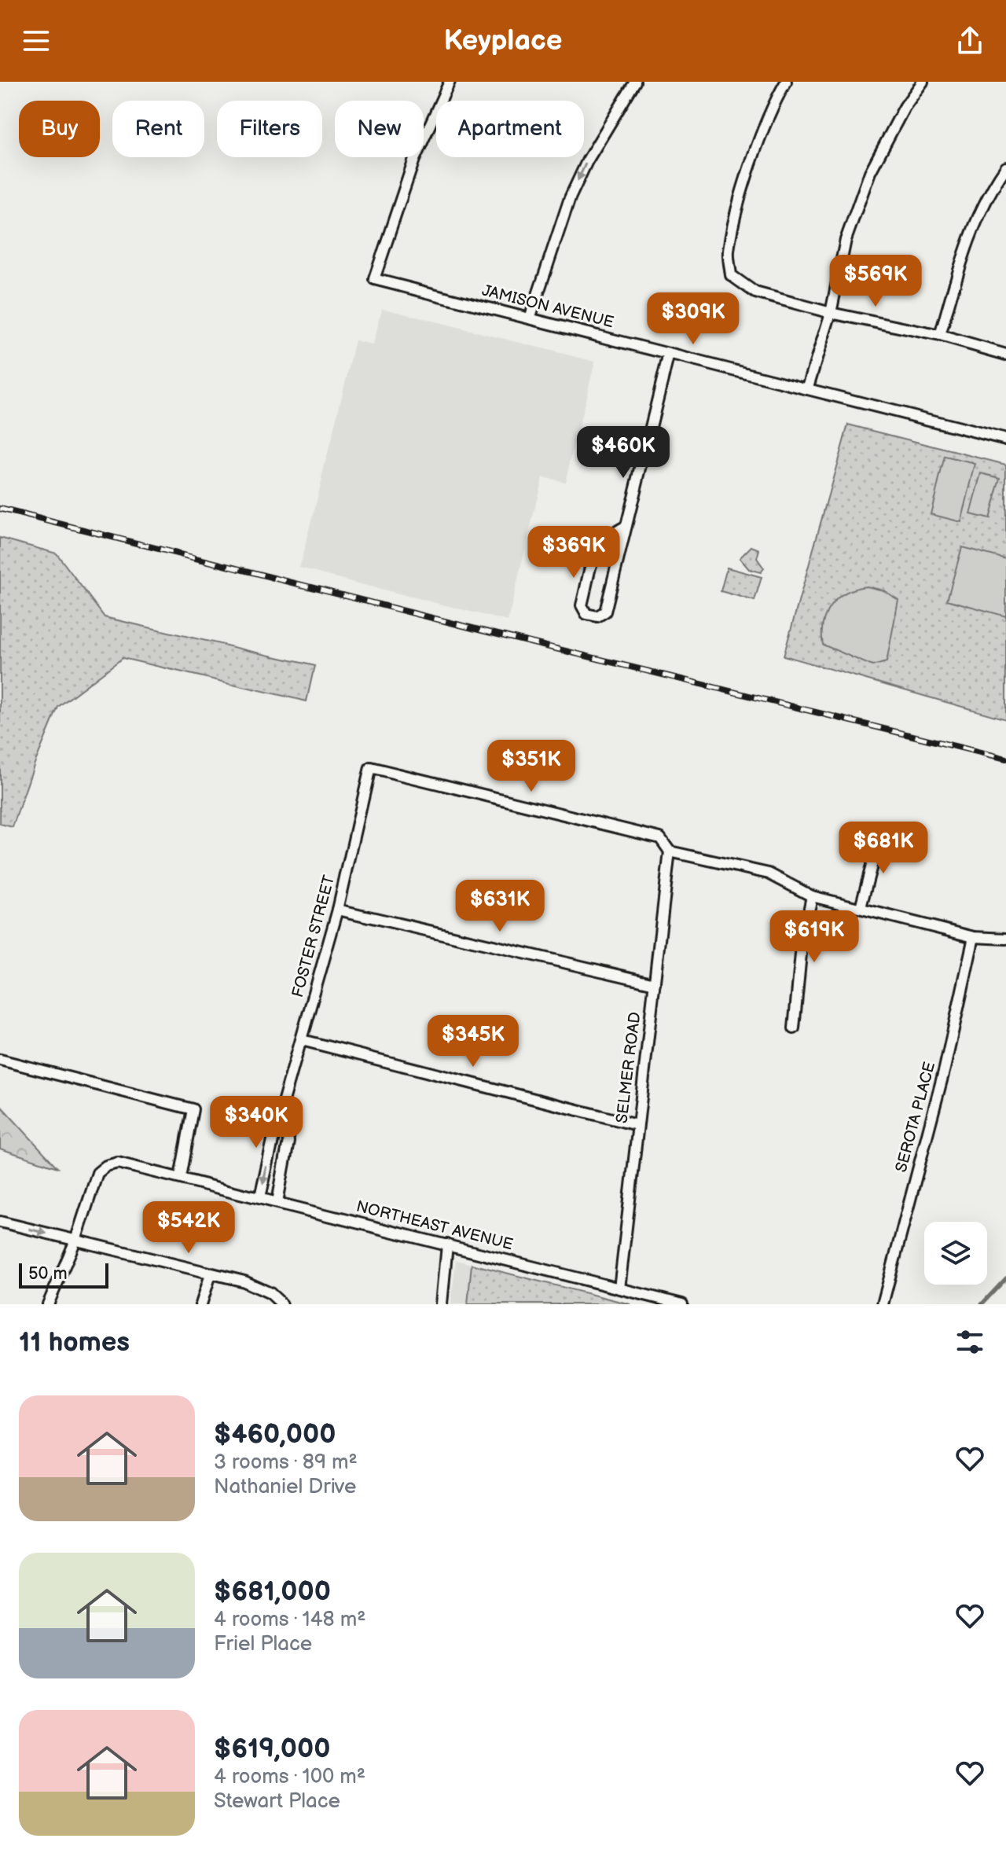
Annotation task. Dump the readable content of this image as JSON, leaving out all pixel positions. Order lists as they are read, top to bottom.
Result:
{
  "streets": {
    "street": [
      "JAMISON AVENUE",
      "FOSTER STREET",
      "SELMER ROAD",
      "SEROTA PLACE",
      "NORTHEAST AVENUE"
    ]
  },
  "crossings": [
    ["FOSTER STREET", "SELMER ROAD"],
    ["FOSTER STREET", "NORTHEAST AVENUE"],
    ["SELMER ROAD", "NORTHEAST AVENUE"]
  ],
  "scale_bar": "50 m",
  "page": {
    "header": "Keyplace",
    "chip": [
      "Buy",
      "Rent",
      "Filters",
      "New",
      "Apartment"
    ],
    "price": [
      "$569K",
      "$309K",
      "$460K",
      "$369K",
      "$351K",
      "$681K",
      "$631K",
      "$619K",
      "$345K",
      "$340K",
      "$542K"
    ],
    "scale": "50 m",
    "heading": "11 homes",
    "list": [
      {
        "name": "$460,000",
        "note": "3 rooms · 89 m² · Nathaniel Drive"
      },
      {
        "name": "$681,000",
        "note": "4 rooms · 148 m² · Friel Place"
      },
      {
        "name": "$619,000",
        "note": "4 rooms · 100 m² · Stewart Place"
      }
    ]
  }
}
